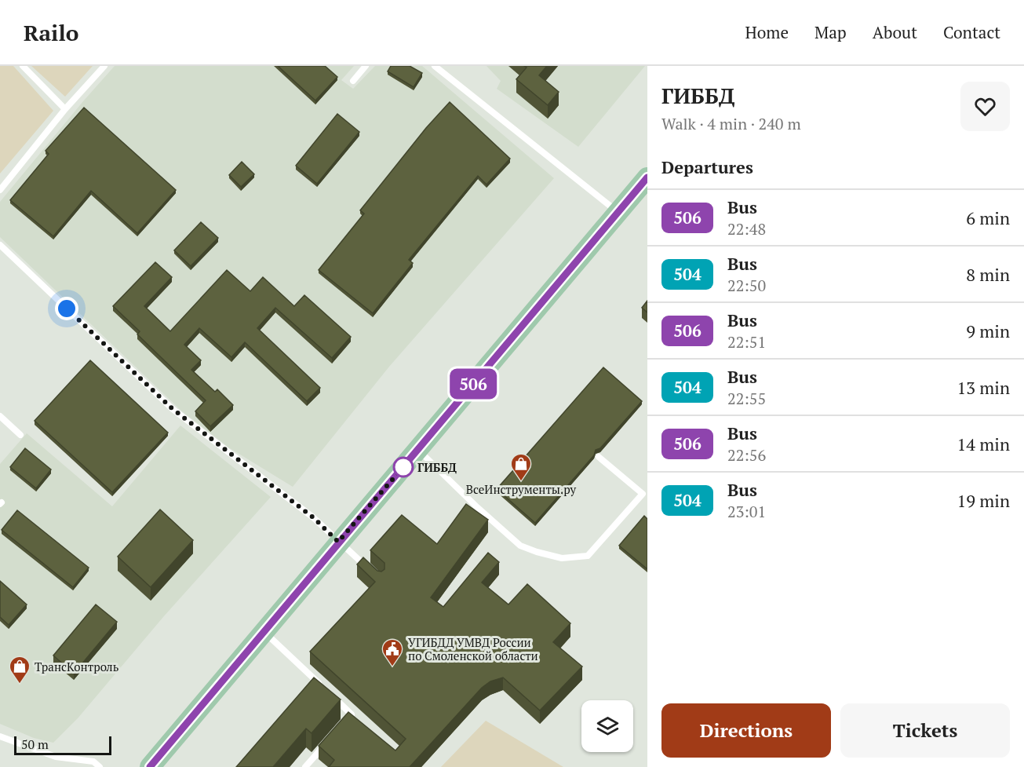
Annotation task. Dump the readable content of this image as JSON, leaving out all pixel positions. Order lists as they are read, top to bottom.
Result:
{
  "places": {
    "other": ["ГИББД"],
    "shop": ["ВсеИнструменты.ру", "ТрансКонтроль"],
    "public building": ["УГИБДД УМВД России по Смоленской области"]
  },
  "lines": ["bus line 506"],
  "scale_bar": "50 m",
  "page": {
    "header": "Railo",
    "nav": [
      "Home",
      "Map",
      "About",
      "Contact"
    ],
    "on_map": "506",
    "heading": [
      ["ГИББД", "Walk · 4 min · 240 m"],
      "Departures"
    ],
    "list": [
      {
        "mark": "506",
        "name": "Bus",
        "note": "22:48",
        "value": "6 min"
      },
      {
        "mark": "504",
        "name": "Bus",
        "note": "22:50",
        "value": "8 min"
      },
      {
        "mark": "506",
        "name": "Bus",
        "note": "22:51",
        "value": "9 min"
      },
      {
        "mark": "504",
        "name": "Bus",
        "note": "22:55",
        "value": "13 min"
      },
      {
        "mark": "506",
        "name": "Bus",
        "note": "22:56",
        "value": "14 min"
      },
      {
        "mark": "504",
        "name": "Bus",
        "note": "23:01",
        "value": "19 min"
      }
    ],
    "buttons": ["Directions", "Tickets"],
    "scale": "50 m"
  }
}
